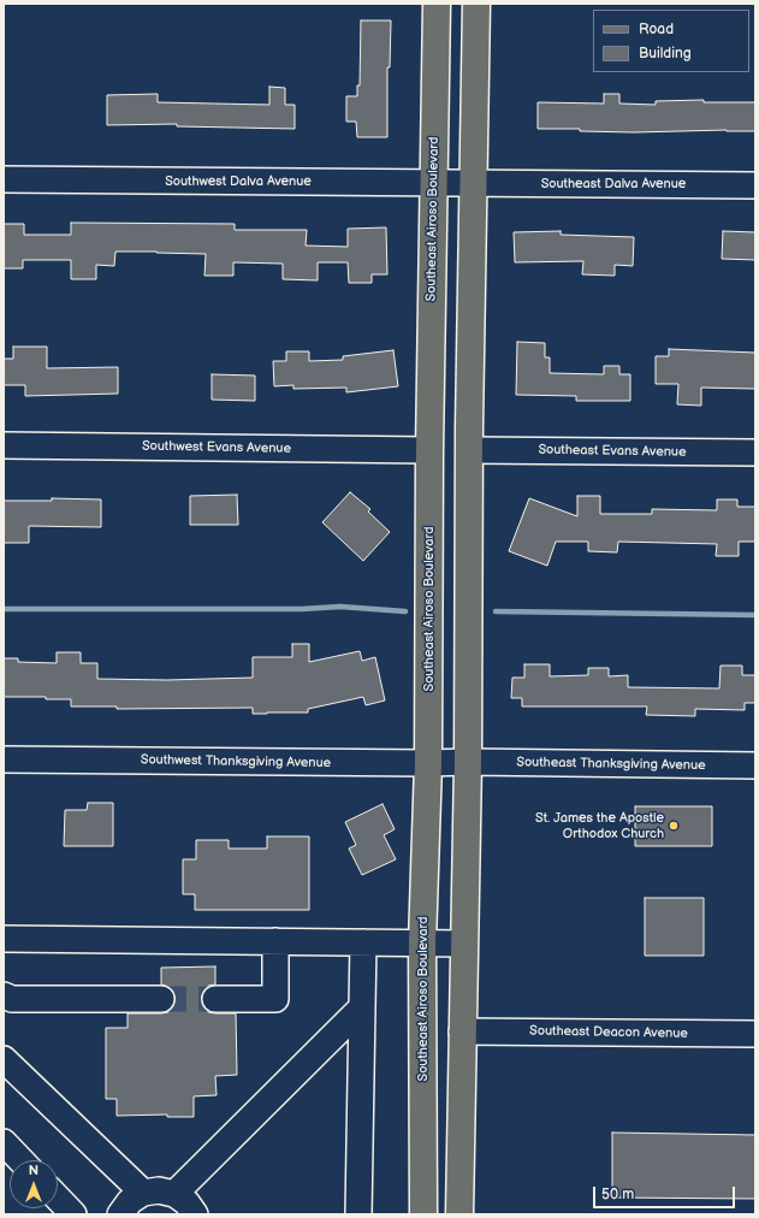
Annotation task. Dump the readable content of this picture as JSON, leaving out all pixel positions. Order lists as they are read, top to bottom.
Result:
{
  "streets": {
    "main road": ["Southeast Airoso Boulevard"],
    "street": [
      "Southwest Dalva Avenue",
      "Southeast Dalva Avenue",
      "Southwest Evans Avenue",
      "Southeast Evans Avenue",
      "Southwest Thanksgiving Avenue",
      "Southeast Thanksgiving Avenue",
      "Southeast Deacon Avenue"
    ]
  },
  "crossings": [
    ["Southwest Dalva Avenue", "Southeast Dalva Avenue"],
    ["Southwest Dalva Avenue", "Southeast Airoso Boulevard"],
    ["Southeast Airoso Boulevard", "Southwest Evans Avenue"],
    ["Southeast Airoso Boulevard", "Southwest Thanksgiving Avenue"],
    ["Southwest Thanksgiving Avenue", "Southeast Thanksgiving Avenue"]
  ],
  "places": ["St. James the Apostle Orthodox Church"],
  "legend": ["Road", "Building"],
  "scale_bar": "50 m",
  "north": "top"
}
